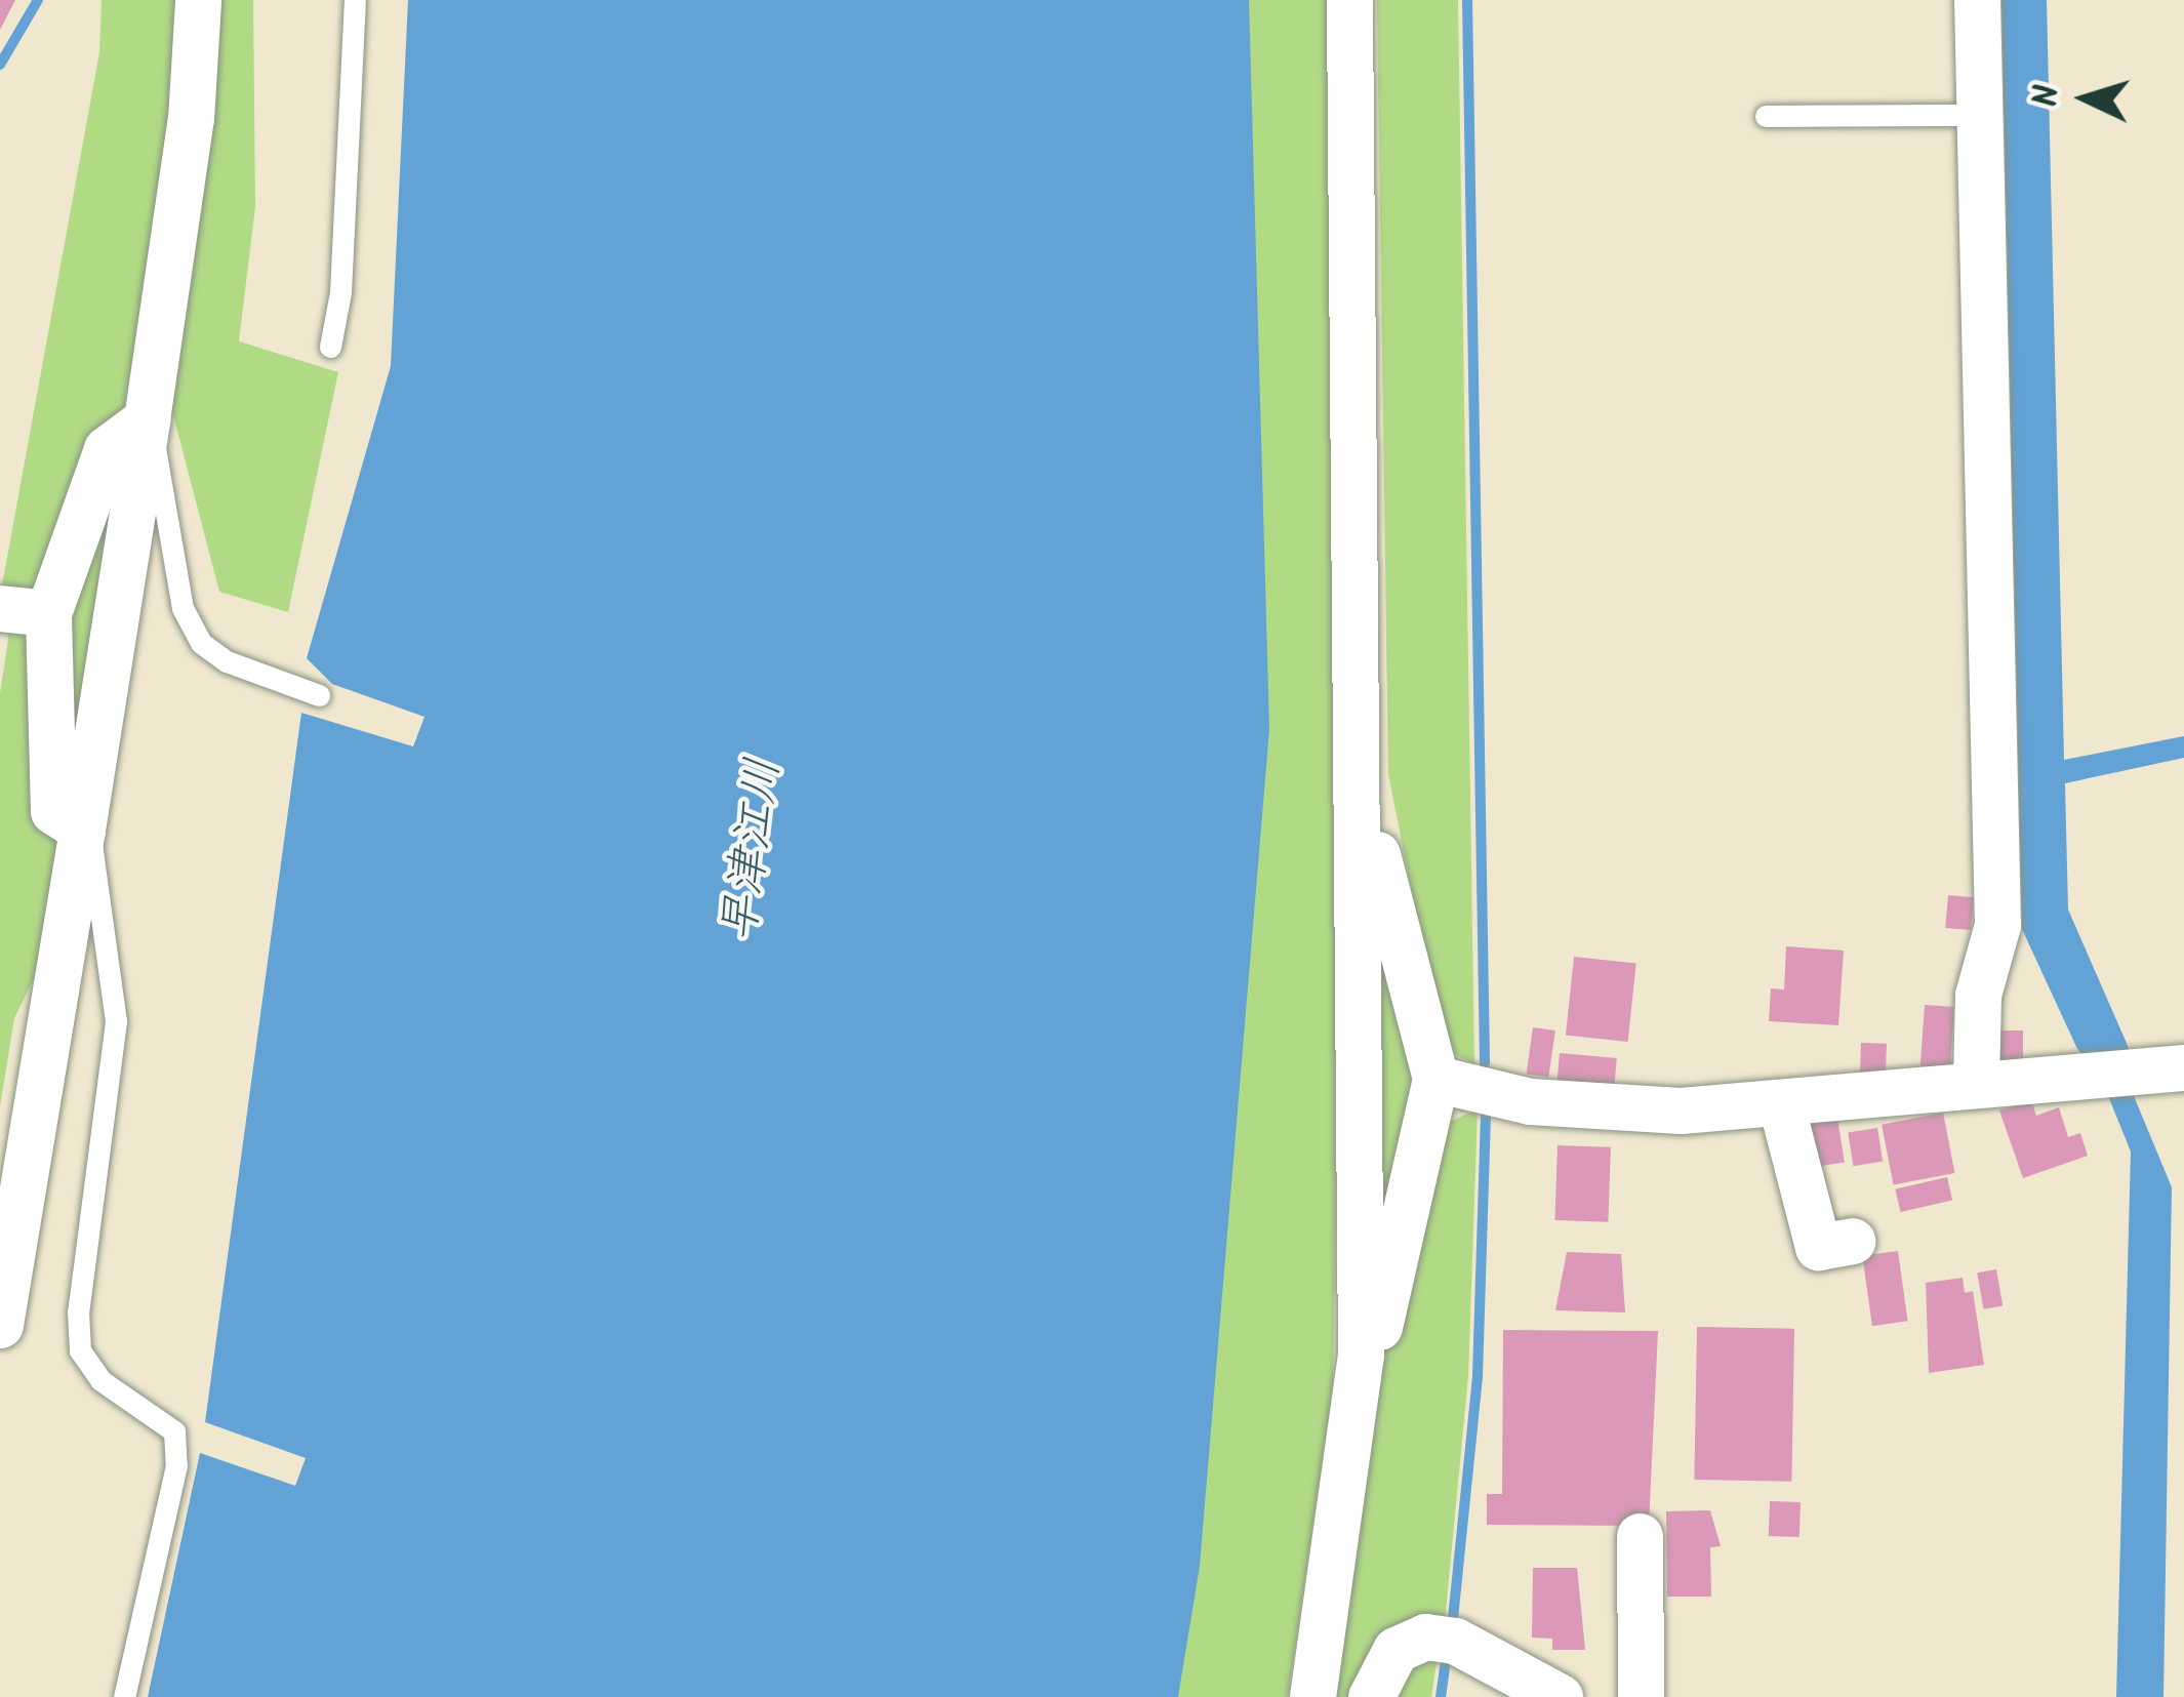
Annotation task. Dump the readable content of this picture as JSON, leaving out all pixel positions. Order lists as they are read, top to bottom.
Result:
{
  "water": ["早津江川"],
  "north": "left"
}
